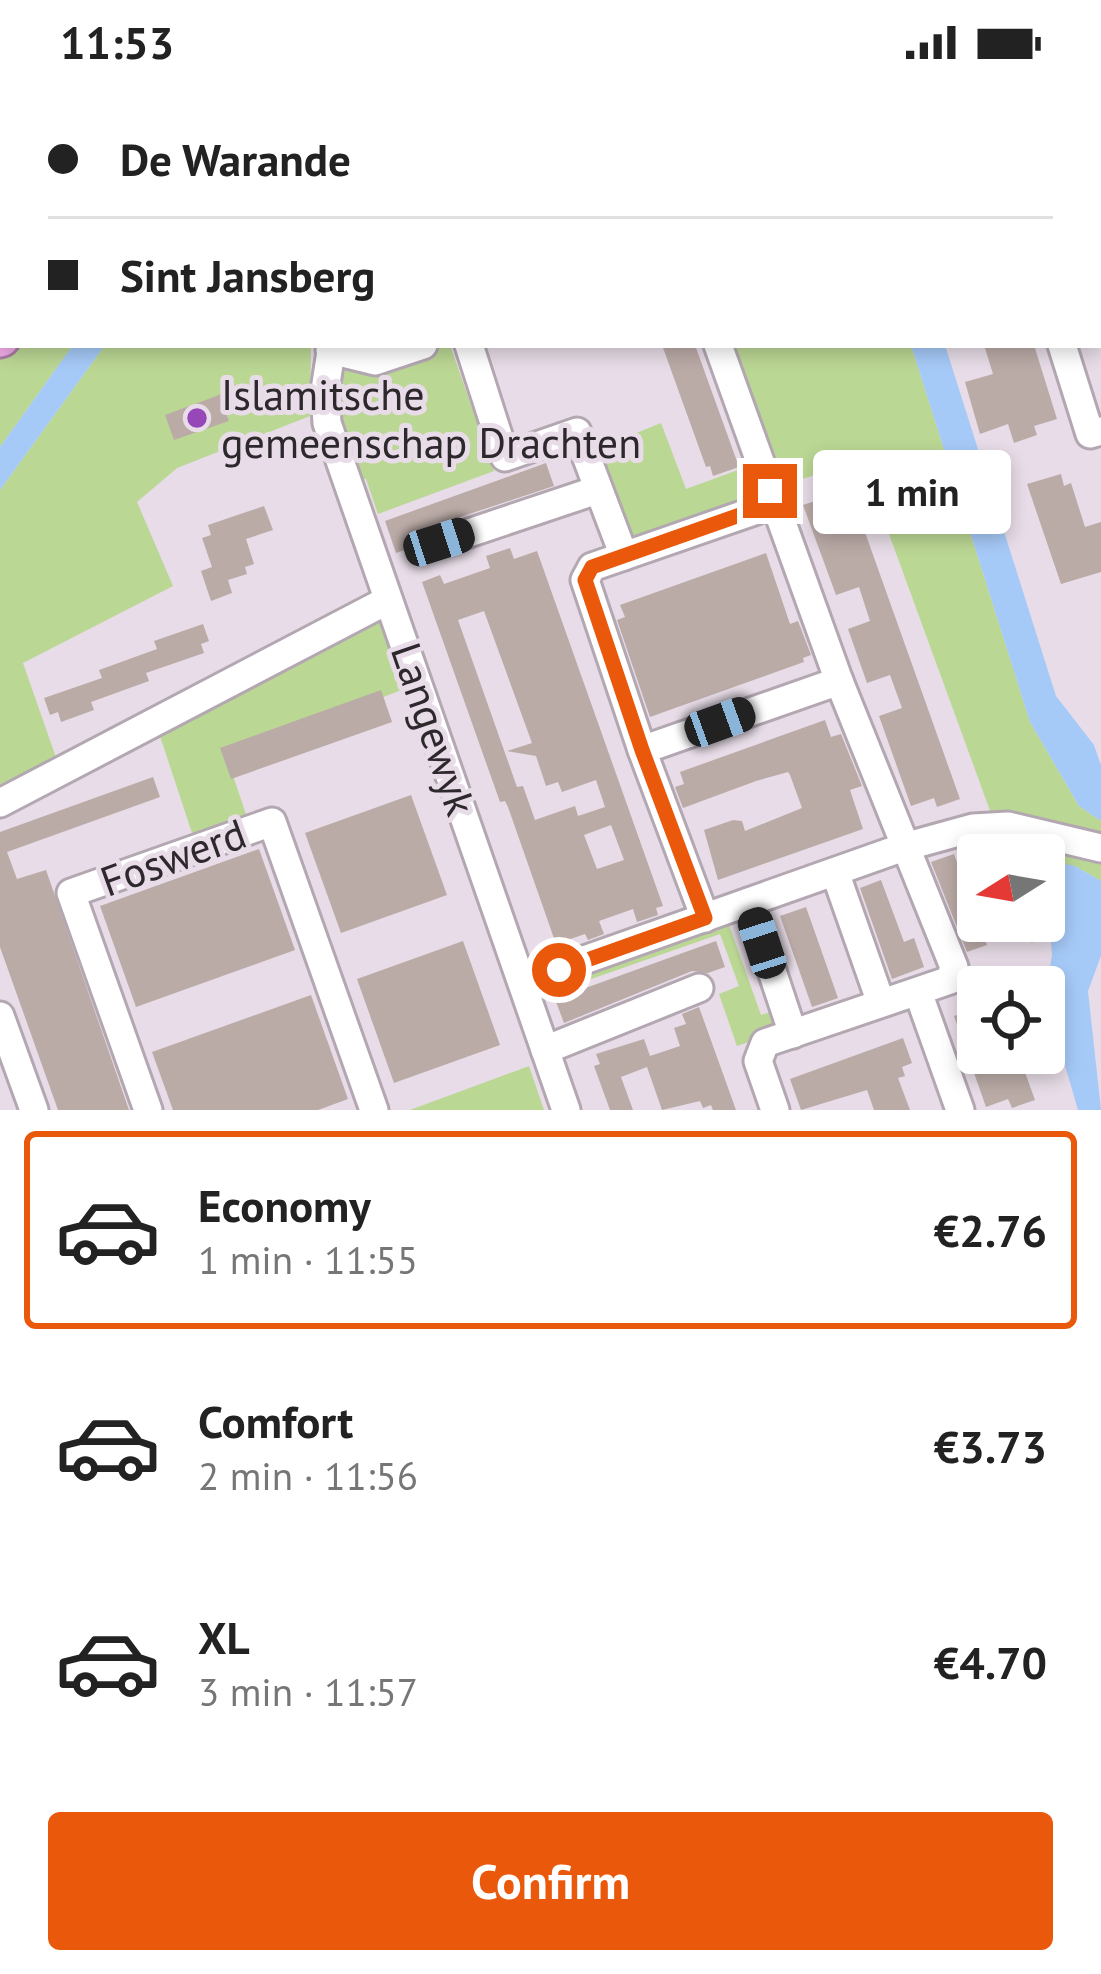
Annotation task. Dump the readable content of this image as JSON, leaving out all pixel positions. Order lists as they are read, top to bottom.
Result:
{
  "streets": {
    "street": ["Langewyk", "Foswerd"]
  },
  "places": ["Islamitsche gemeenschap Drachten"],
  "north": "left",
  "page": {
    "status": "11:53",
    "banner": ["De Warande", "Sint Jansberg"],
    "bubble": "1 min",
    "list": [
      {
        "name": "Economy",
        "note": "1 min · 11:55",
        "value": "€2.76"
      },
      {
        "name": "Comfort",
        "note": "2 min · 11:56",
        "value": "€3.73"
      },
      {
        "name": "XL",
        "note": "3 min · 11:57",
        "value": "€4.70"
      }
    ],
    "buttons": "Confirm"
  }
}
